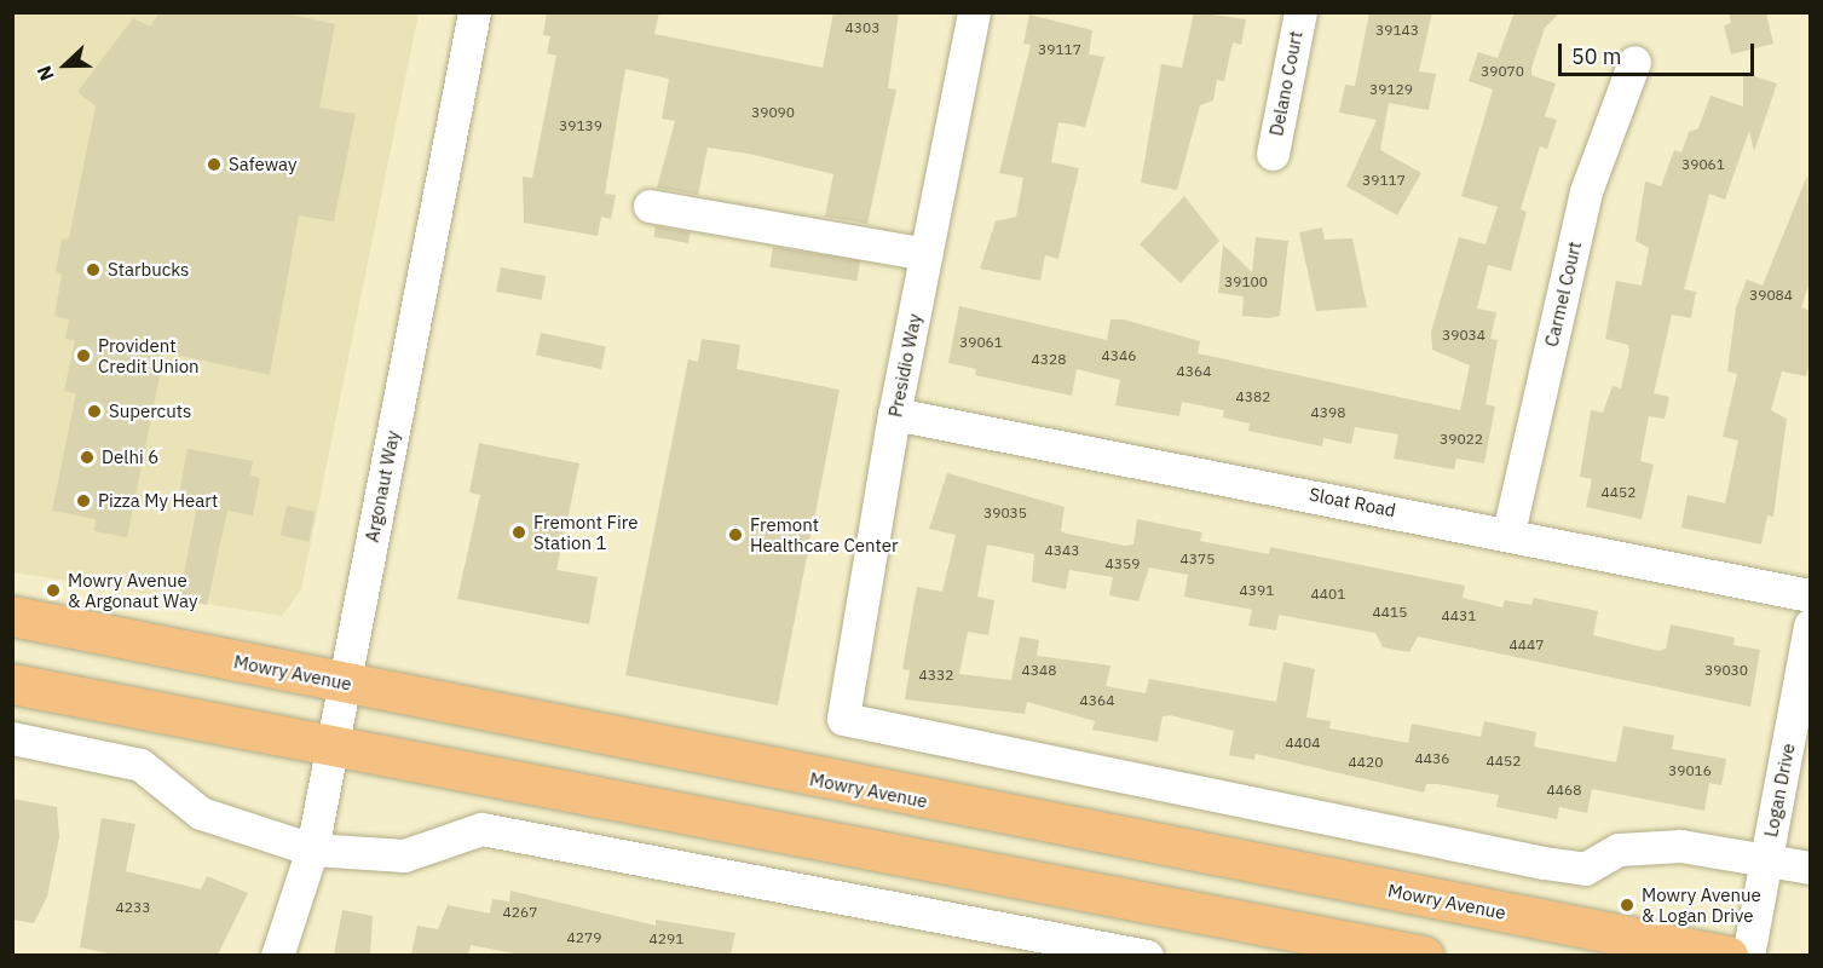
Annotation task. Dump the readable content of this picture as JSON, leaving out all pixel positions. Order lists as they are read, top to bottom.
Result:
{
  "streets": {
    "main road": ["Mowry Avenue"],
    "street": [
      "Delano Court",
      "Carmel Court",
      "Presidio Way",
      "Argonaut Way",
      "Sloat Road",
      "Logan Drive"
    ]
  },
  "crossings": [
    ["Carmel Court", "Sloat Road"],
    ["Presidio Way", "Sloat Road"],
    ["Presidio Way", "Logan Drive"],
    ["Argonaut Way", "Mowry Avenue"]
  ],
  "places": [
    "Safeway",
    "Starbucks",
    "Provident Credit Union",
    "Supercuts",
    "Delhi 6",
    "Pizza My Heart",
    "Fremont Fire Station 1",
    "Fremont Healthcare Center",
    "Mowry Avenue & Argonaut Way",
    "Mowry Avenue & Logan Drive"
  ],
  "house_numbers": [
    "4303",
    "39143",
    "39117",
    "39070",
    "39129",
    "39090",
    "39139",
    "39061",
    "39117",
    "39100",
    "39084",
    "39034",
    "39061",
    "4346",
    "4328",
    "4364",
    "4382",
    "4398",
    "39022",
    "4452",
    "39035",
    "4343",
    "4375",
    "4359",
    "4391",
    "4401",
    "4415",
    "4431",
    "4447",
    "4348",
    "39030",
    "4332",
    "4364",
    "4404",
    "4436",
    "4452",
    "4420",
    "39016",
    "4468",
    "4233",
    "4267",
    "4279",
    "4291"
  ],
  "scale_bar": "50 m",
  "north": "left"
}
